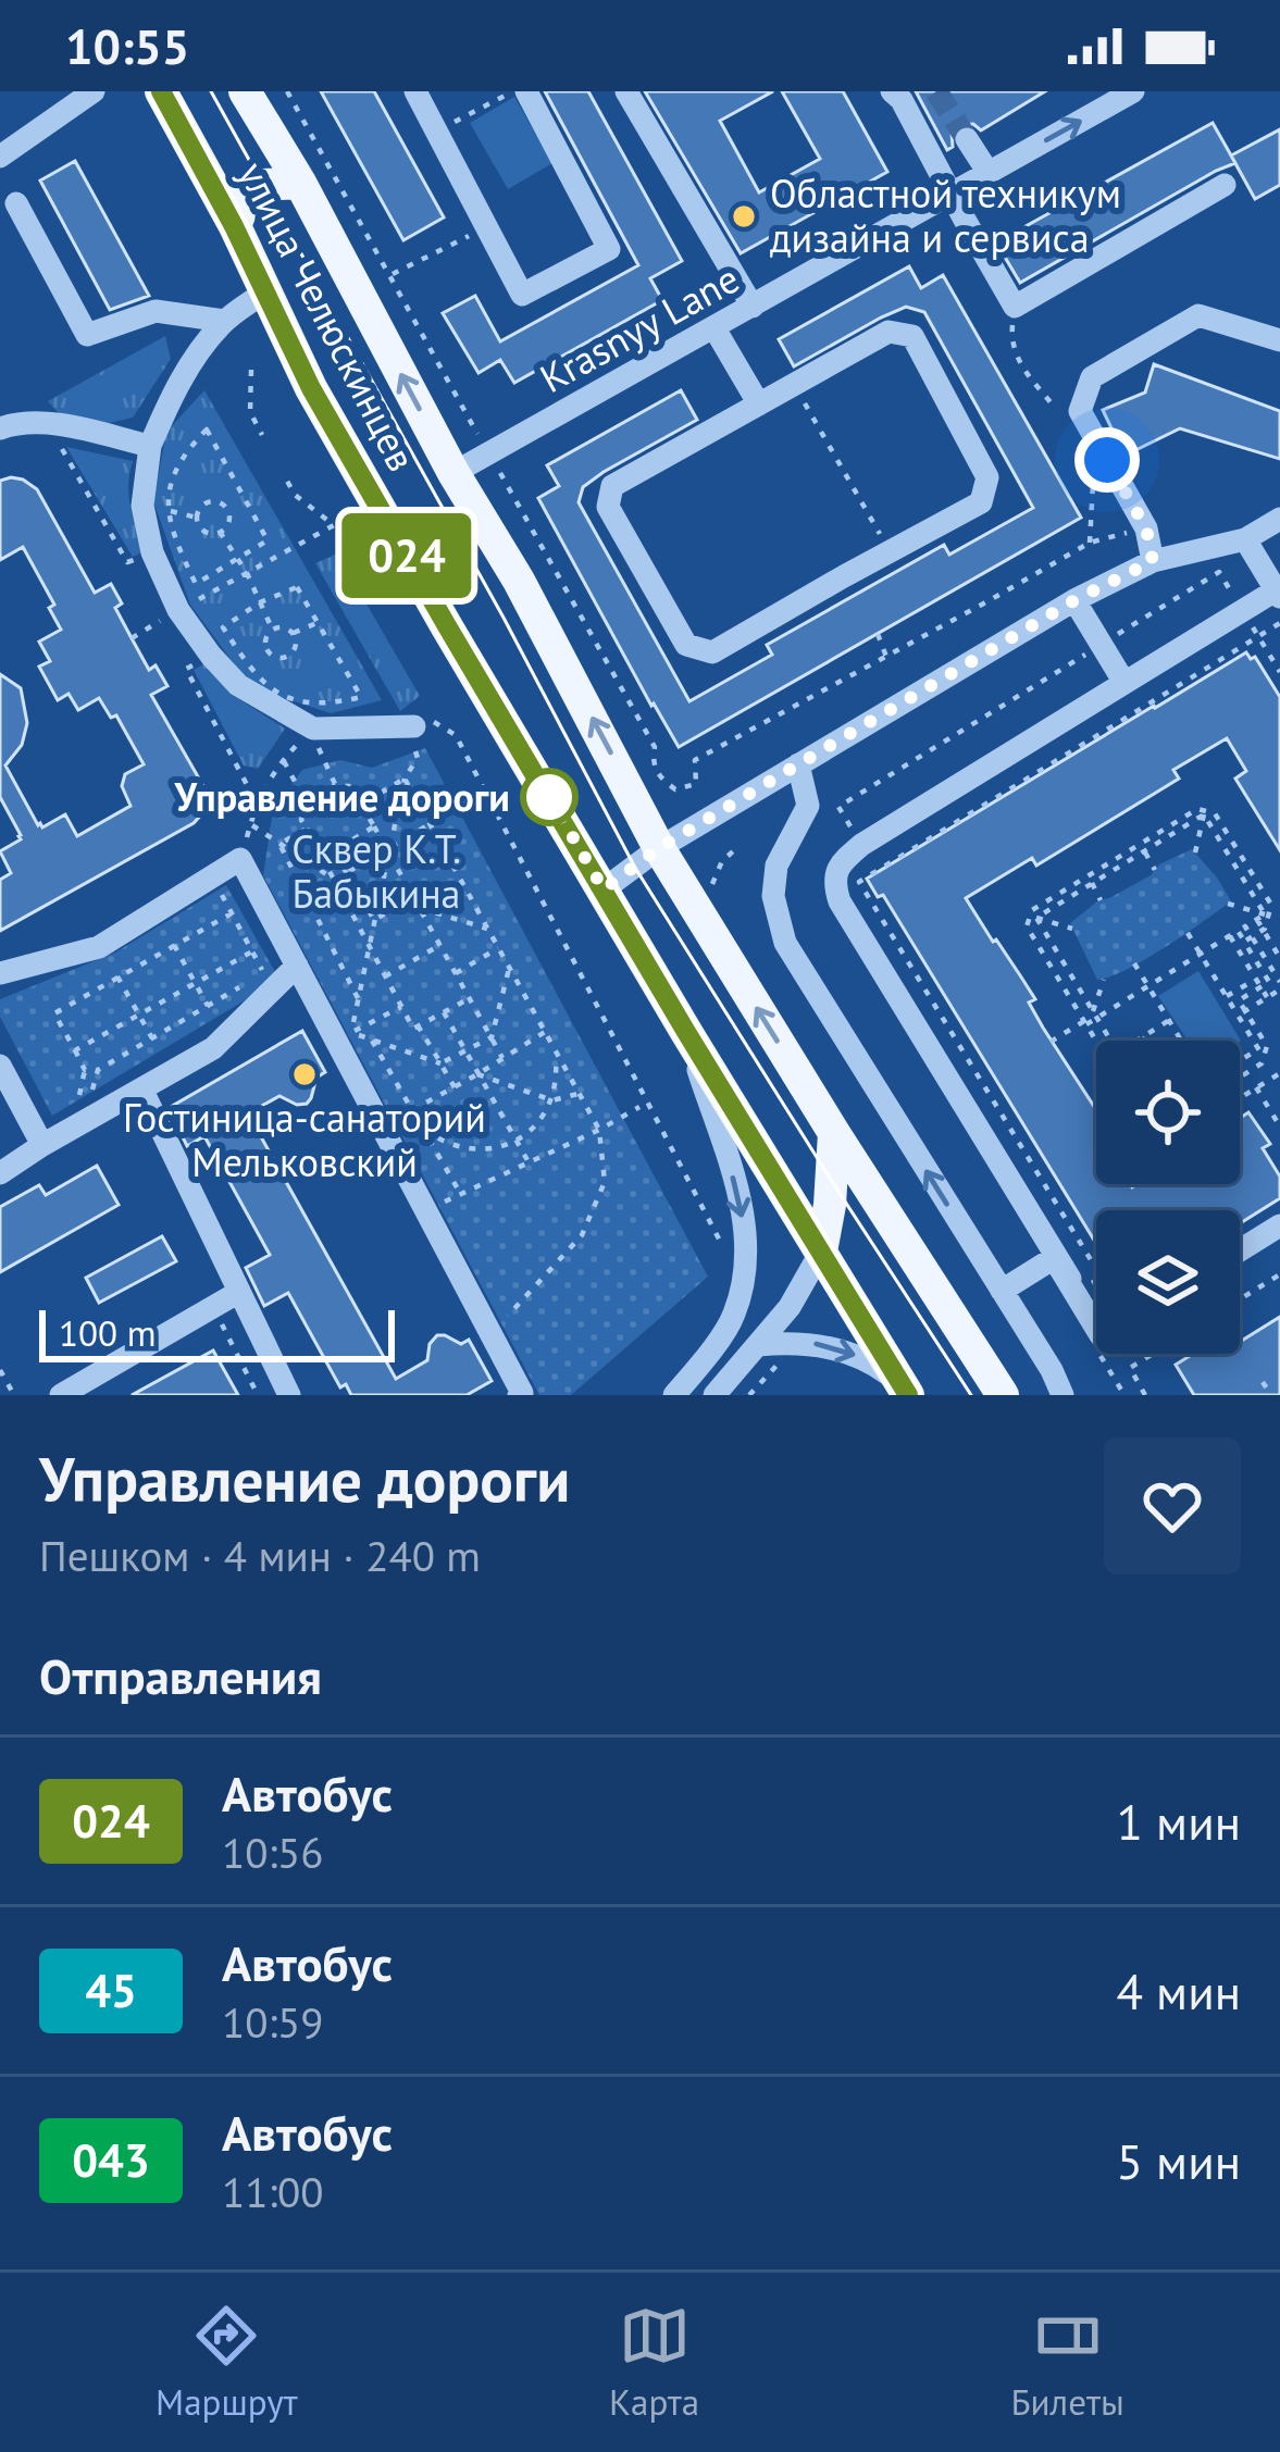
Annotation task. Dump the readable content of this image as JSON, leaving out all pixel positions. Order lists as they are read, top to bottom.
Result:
{
  "streets": {
    "main road": ["улица Челюскинцев"],
    "street": ["Krasnyy Lane"]
  },
  "crossings": [
    ["улица Челюскинцев", "Krasnyy Lane"]
  ],
  "parks": ["Сквер К.Т. Бабыкина"],
  "places": ["Областной техникум дизайна и сервиса", "Управление дороги", "Гостиница-санаторий Мельковский"],
  "lines": ["bus line 024"],
  "scale_bar": "100 m",
  "page": {
    "status": "10:55",
    "on_map": "024",
    "scale": "100 m",
    "heading": [
      ["Управление дороги", "Пешком · 4 мин · 240 m"],
      "Отправления"
    ],
    "list": [
      {
        "mark": "024",
        "name": "Автобус",
        "note": "10:56",
        "value": "1 мин"
      },
      {
        "mark": "45",
        "name": "Автобус",
        "note": "10:59",
        "value": "4 мин"
      },
      {
        "mark": "043",
        "name": "Автобус",
        "note": "11:00",
        "value": "5 мин"
      }
    ],
    "tabs": ["Маршрут", "Карта", "Билеты"]
  }
}
